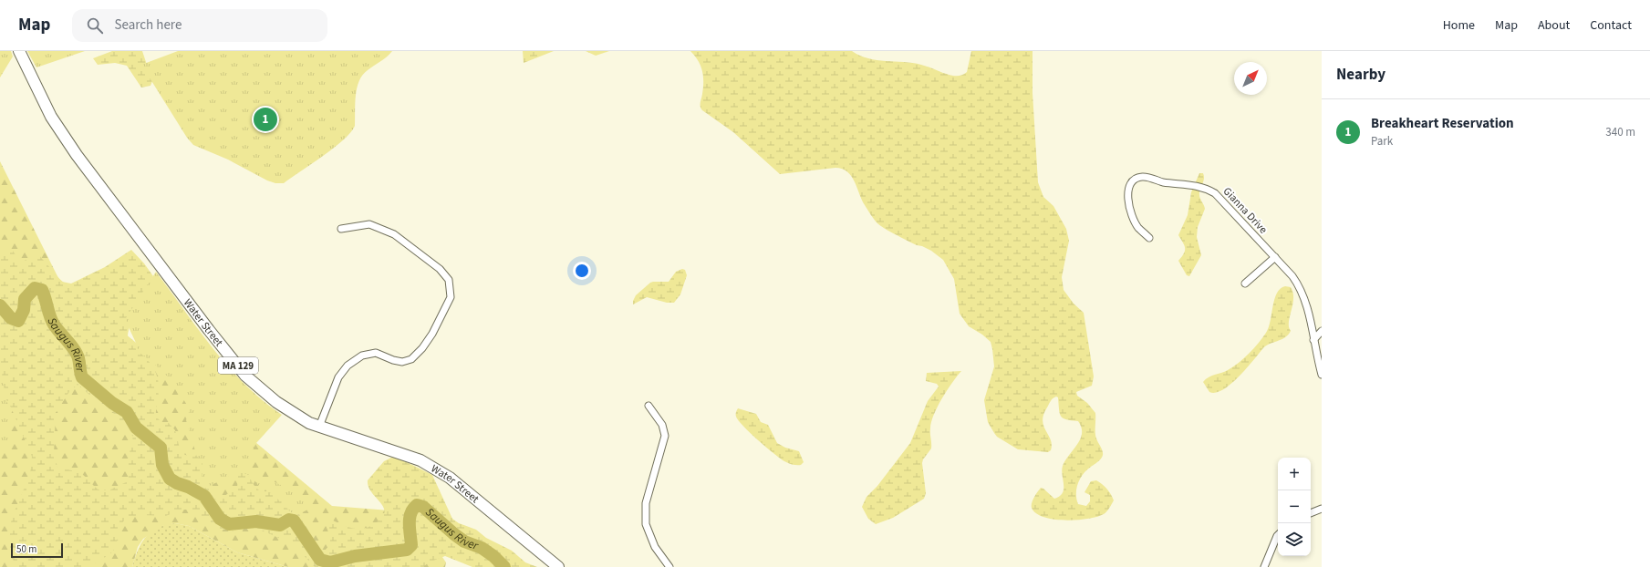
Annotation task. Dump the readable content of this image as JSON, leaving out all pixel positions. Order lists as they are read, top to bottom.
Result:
{
  "streets": {
    "main road": ["Water Street", "MA 129"],
    "street": ["Gianna Drive"]
  },
  "water": ["Saugus River"],
  "scale_bar": "50 m",
  "north": "top right",
  "page": {
    "header": "Map",
    "search": "Search here",
    "nav": [
      "Home",
      "Map",
      "About",
      "Contact"
    ],
    "heading": "Nearby",
    "list": [
      {
        "mark": "1",
        "name": "Breakheart Reservation",
        "note": "Park",
        "value": "340 m"
      }
    ],
    "pins": "1",
    "map_buttons": ["+", "−"],
    "scale": "50 m"
  }
}
